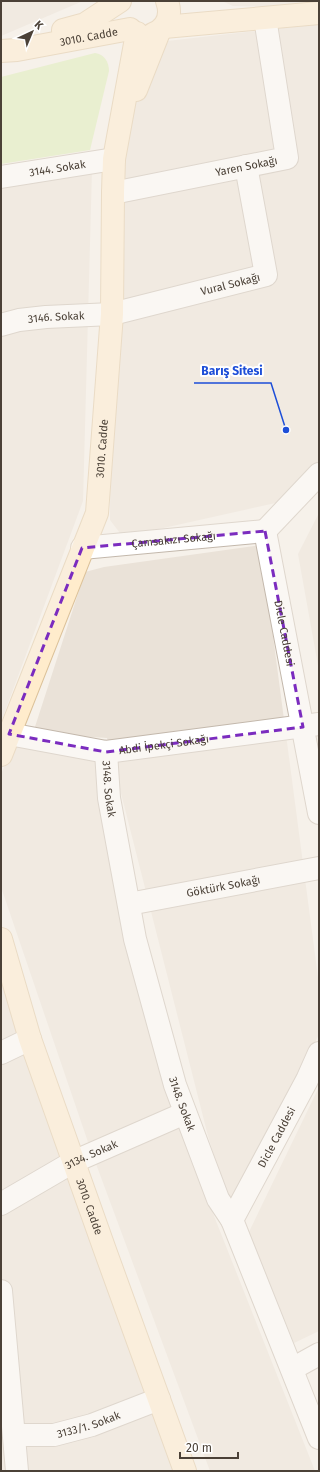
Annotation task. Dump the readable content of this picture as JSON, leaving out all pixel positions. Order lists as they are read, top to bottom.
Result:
{
  "streets": {
    "street": [
      "3010. Cadde",
      "Yaren Sokağı",
      "3144. Sokak",
      "Vural Sokağı",
      "3146. Sokak",
      "Çamsakızı Sokağı",
      "Dicle Caddesi",
      "Abdi İpekçi Sokağı",
      "3148. Sokak",
      "Göktürk Sokağı",
      "3134. Sokak",
      "3133/1. Sokak"
    ]
  },
  "crossings": [
    ["3010. Cadde", "Yaren Sokağı"],
    ["3010. Cadde", "3144. Sokak"],
    ["3010. Cadde", "Vural Sokağı"],
    ["3010. Cadde", "3146. Sokak"],
    ["3010. Cadde", "Çamsakızı Sokağı"],
    ["3010. Cadde", "Abdi İpekçi Sokağı"],
    ["3010. Cadde", "3134. Sokak"],
    ["3010. Cadde", "3133/1. Sokak"],
    ["Yaren Sokağı", "Vural Sokağı"],
    ["Vural Sokağı", "3146. Sokak"],
    ["Çamsakızı Sokağı", "Dicle Caddesi"],
    ["Dicle Caddesi", "Abdi İpekçi Sokağı"],
    ["Dicle Caddesi", "3148. Sokak"],
    ["Abdi İpekçi Sokağı", "3148. Sokak"],
    ["3148. Sokak", "Göktürk Sokağı"],
    ["3148. Sokak", "3134. Sokak"]
  ],
  "places": ["Barış Sitesi"],
  "scale_bar": "20 m",
  "north": "top right"
}
